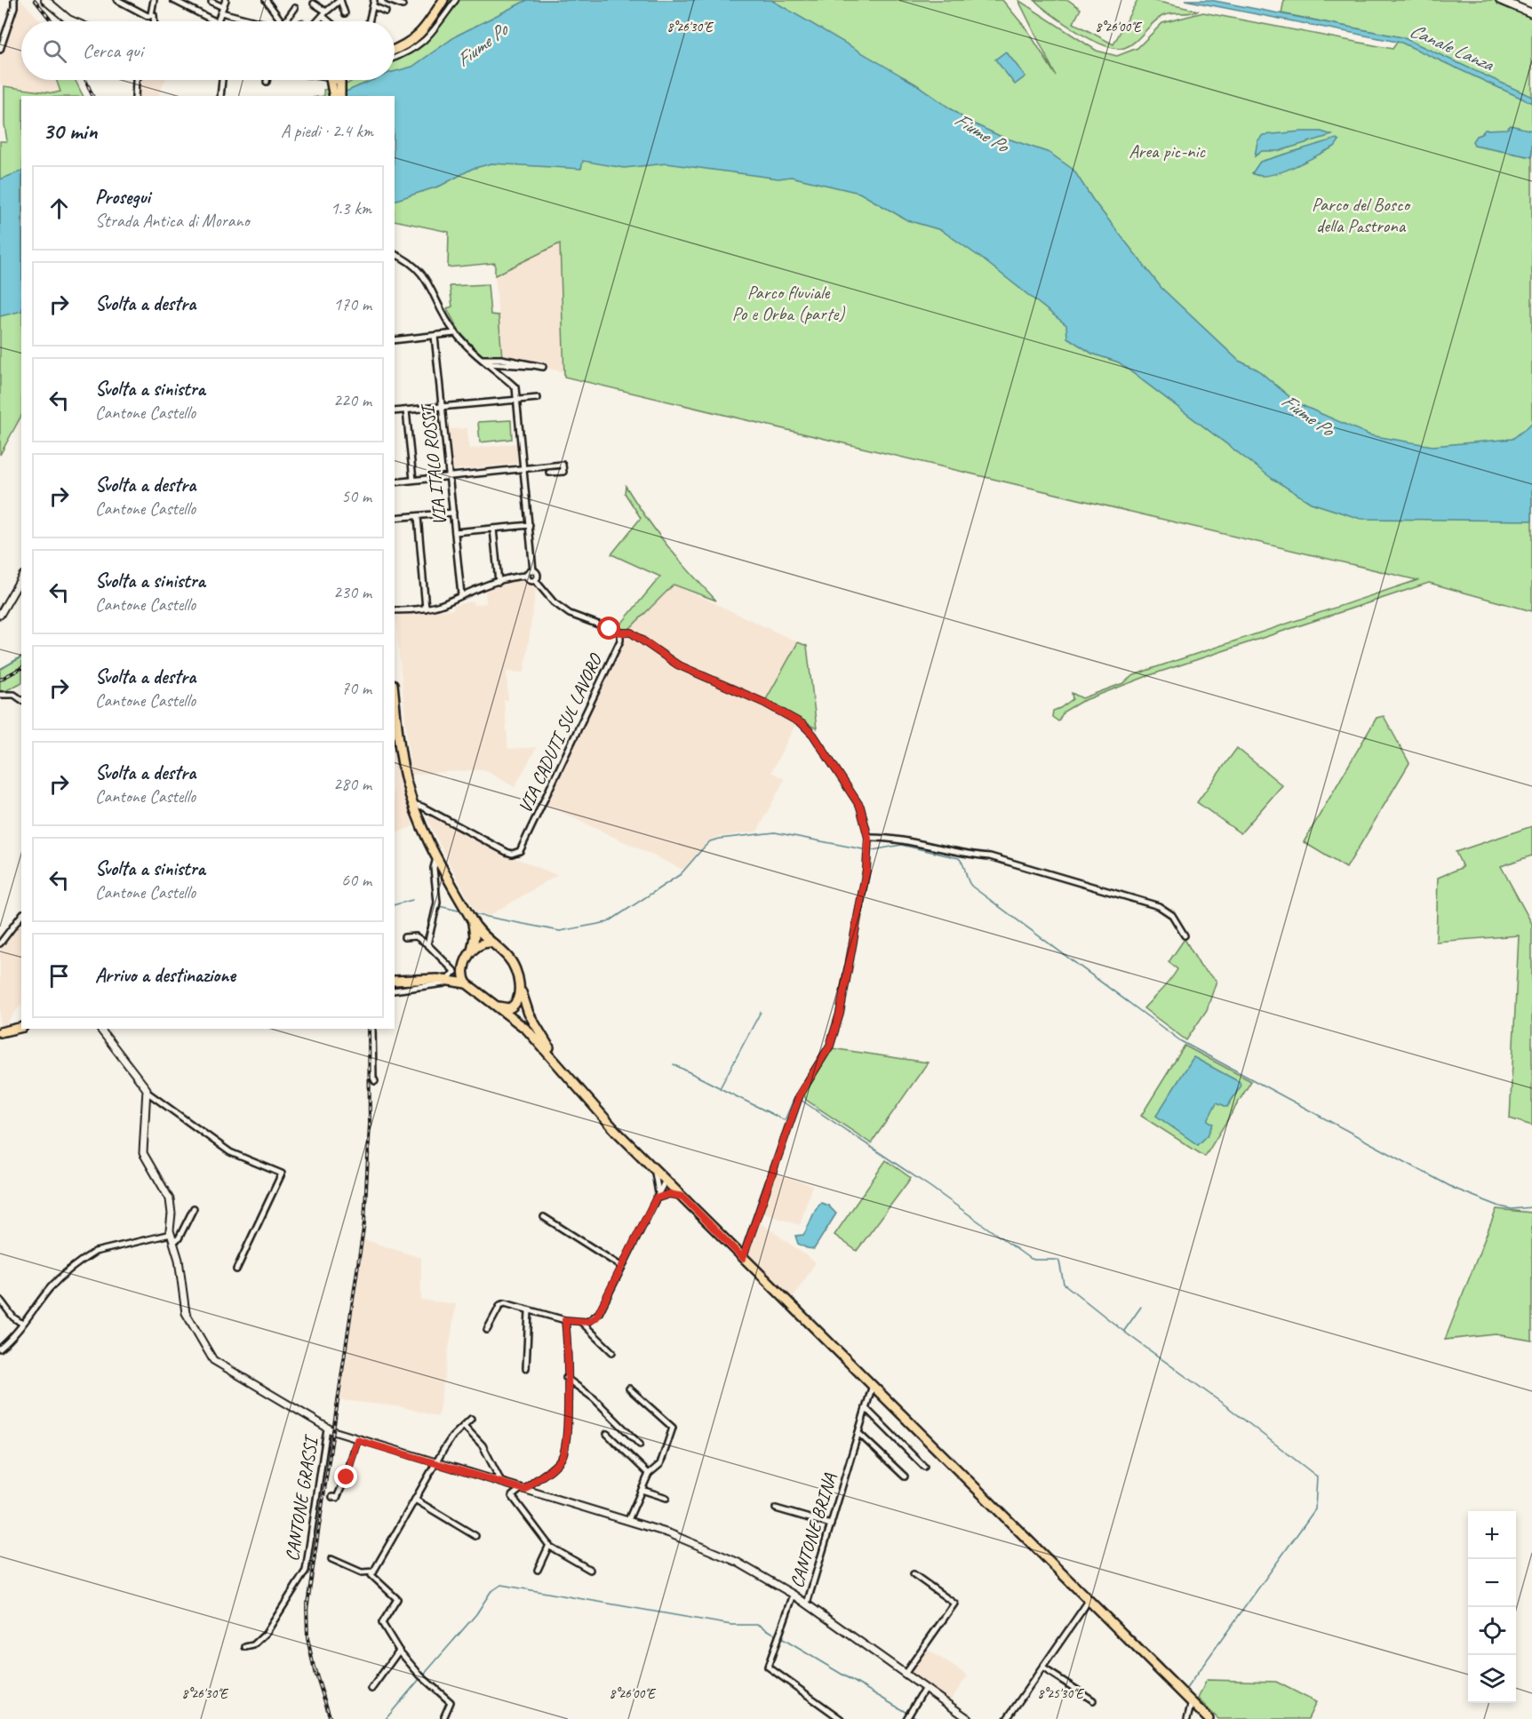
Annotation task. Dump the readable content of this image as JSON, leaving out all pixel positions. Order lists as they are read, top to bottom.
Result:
{
  "streets": {
    "street": [
      "VIA ITALO ROSSI",
      "VIA CADUTI SUL LAVORO",
      "CANTONE GRASSI",
      "CANTONE BRINA"
    ]
  },
  "crossings": [
    ["CANTONE GRASSI", "CANTONE BRINA"]
  ],
  "water": ["Fiume Po", "Canale Lanza"],
  "parks": ["Area pic-nic", "Parco del Bosco della Pastrona", "Parco fluviale Po e Orba (parte)"],
  "page": {
    "search": "Cerca qui",
    "heading": ["30 min", "A piedi · 2.4 km"],
    "list": [
      ["Prosegui", "Strada Antica di Morano", "1.3 km"],
      ["Svolta a destra", "170 m"],
      ["Svolta a sinistra", "Cantone Castello", "220 m"],
      ["Svolta a destra", "Cantone Castello", "50 m"],
      ["Svolta a sinistra", "Cantone Castello", "230 m"],
      ["Svolta a destra", "Cantone Castello", "70 m"],
      ["Svolta a destra", "Cantone Castello", "280 m"],
      ["Svolta a sinistra", "Cantone Castello", "60 m"],
      "Arrivo a destinazione"
    ],
    "map_buttons": ["+", "−"]
  },
  "coordinates": ["8°26'30\"E", "8°26'00\"E", "8°25'30\"E"]
}
